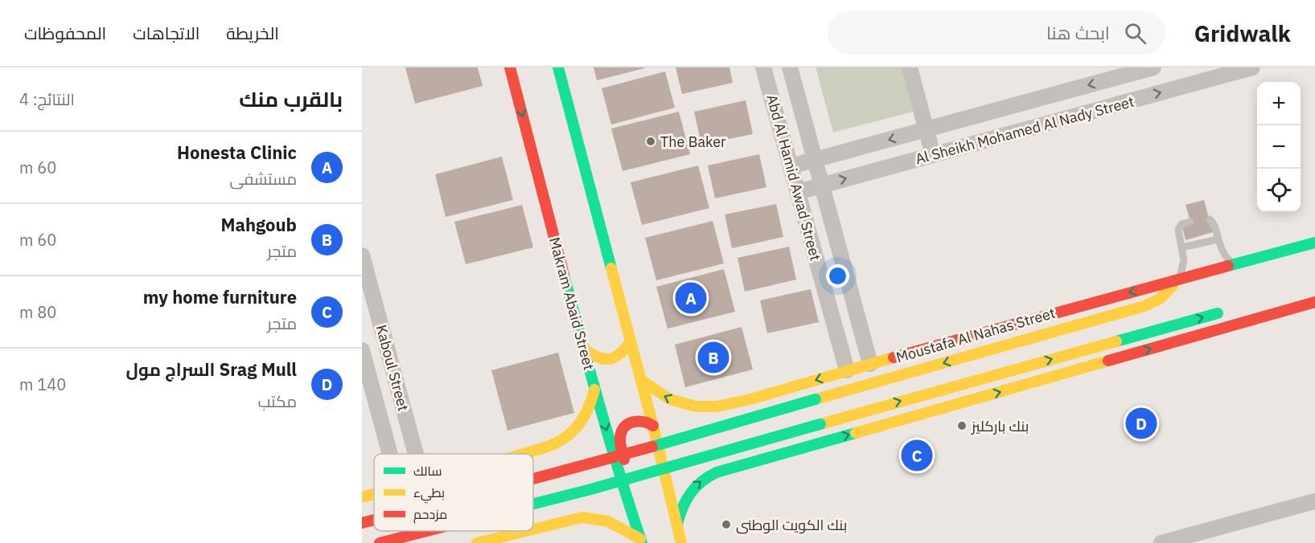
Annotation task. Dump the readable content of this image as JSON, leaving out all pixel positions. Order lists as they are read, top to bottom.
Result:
{
  "streets": {
    "main road": ["Makram Abaid Street", "Moustafa Al Nahas Street"],
    "street": ["Al Sheikh Mohamed Al Nady Street", "Abd Al Hamid Awad Street", "Kaboul Street"]
  },
  "crossings": [
    ["Al Sheikh Mohamed Al Nady Street", "Abd Al Hamid Awad Street"],
    ["Abd Al Hamid Awad Street", "Moustafa Al Nahas Street"]
  ],
  "places": ["The Baker", "بنك باركليز", "بنك الكويت الوطنى"],
  "legend": ["سالك", "بطيء", "مزدحم"],
  "page": {
    "header": "Gridwalk",
    "search": "ابحث هنا",
    "nav": ["الخريطة", "الاتجاهات", "المحفوظات"],
    "heading": ["بالقرب منك", "النتائج: 4"],
    "map_buttons": ["+", "−"],
    "list": [
      {
        "mark": "A",
        "name": "Honesta Clinic",
        "note": "مستشفى",
        "value": "60 m"
      },
      {
        "mark": "B",
        "name": "Mahgoub",
        "note": "متجر",
        "value": "60 m"
      },
      {
        "mark": "C",
        "name": "my home furniture",
        "note": "متجر",
        "value": "80 m"
      },
      {
        "mark": "D",
        "name": "Srag Mull السراج مول",
        "note": "مكتب",
        "value": "140 m"
      }
    ],
    "pins": [
      "A",
      "B",
      "D",
      "C"
    ]
  }
}
